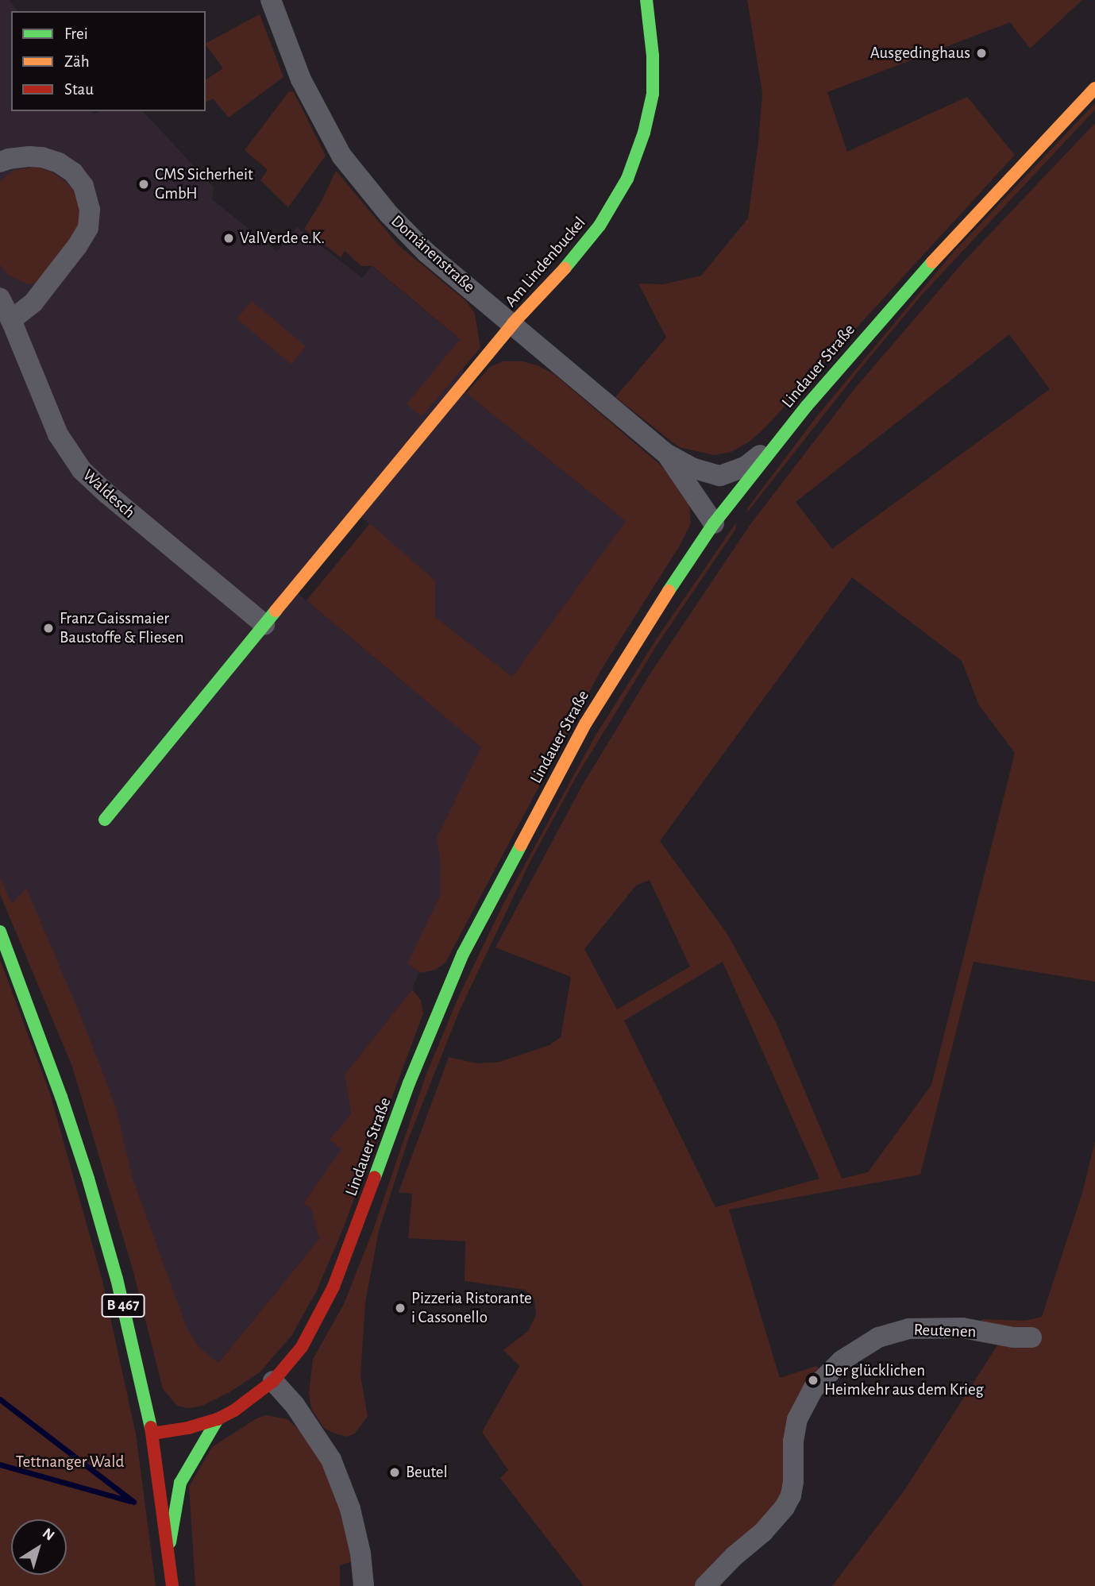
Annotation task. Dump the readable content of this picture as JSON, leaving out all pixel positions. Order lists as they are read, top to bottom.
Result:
{
  "streets": {
    "main road": ["Am Lindenbuckel", "Lindauer Straße", "B 467"],
    "street": ["Domänenstraße", "Waldesch", "Reutenen"]
  },
  "crossings": [
    ["Domänenstraße", "Am Lindenbuckel"],
    ["Domänenstraße", "Lindauer Straße"],
    ["Lindauer Straße", "B 467"]
  ],
  "parks": ["Tettnanger Wald"],
  "places": [
    "Ausgedinghaus",
    "CMS Sicherheit GmbH",
    "ValVerde e.K.",
    "Franz Gaissmaier Baustoffe & Fliesen",
    "Pizzeria Ristorante i Cassonello",
    "Der glücklichen Heimkehr aus dem Krieg",
    "Beutel"
  ],
  "legend": ["Frei", "Zäh", "Stau"],
  "north": "top right"
}
